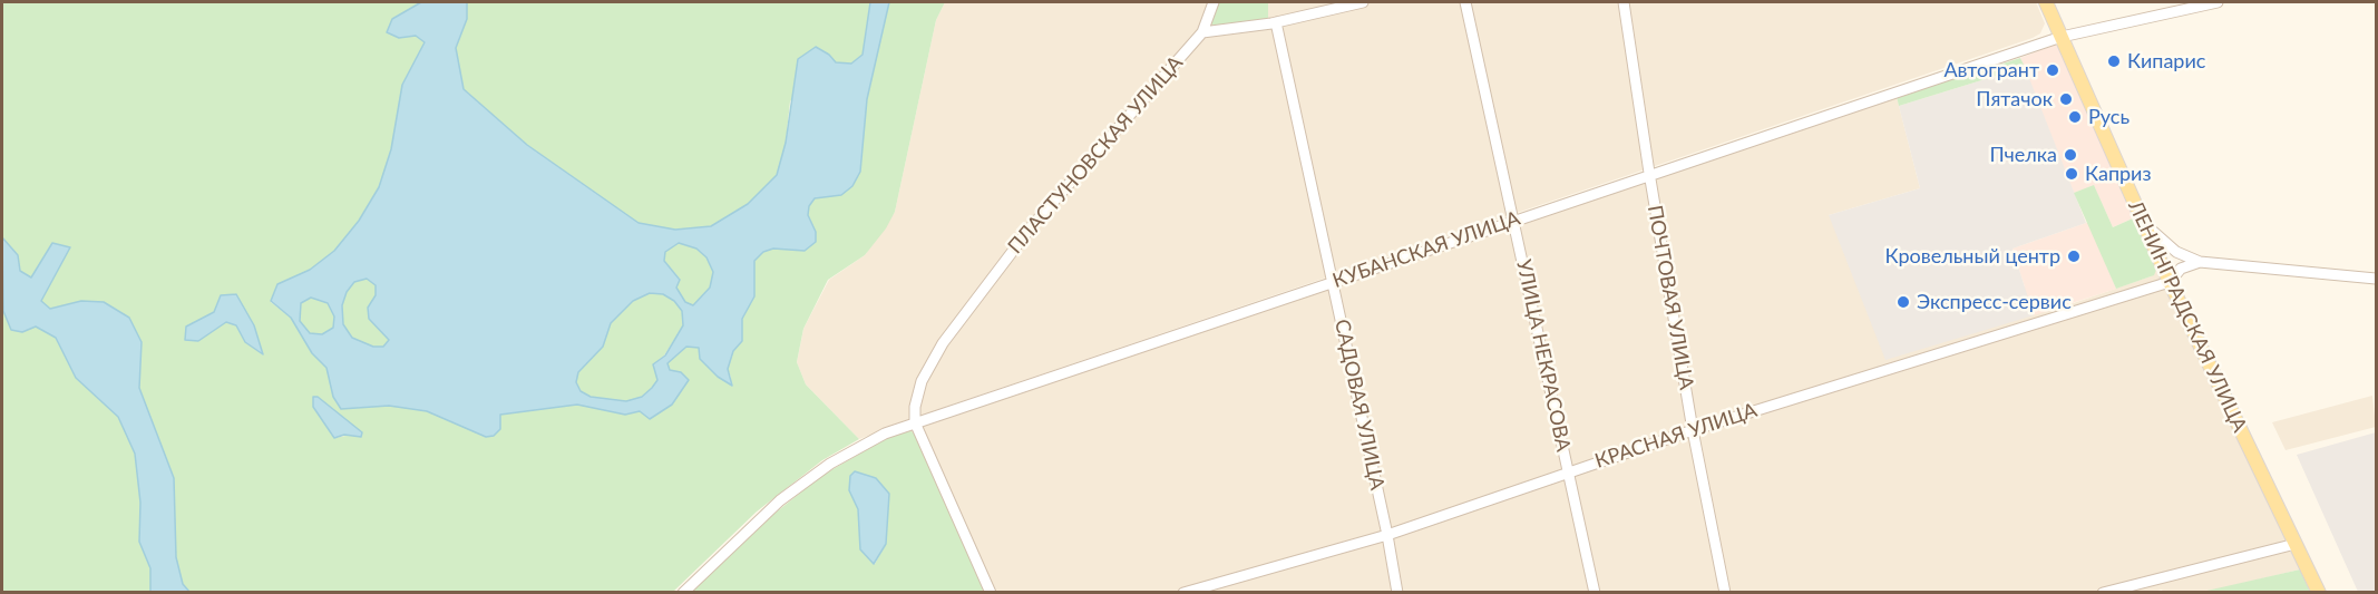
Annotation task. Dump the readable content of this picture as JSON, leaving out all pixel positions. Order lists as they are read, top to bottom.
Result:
{
  "streets": {
    "main road": ["ЛЕНИНГРАДСКАЯ УЛИЦА"],
    "street": [
      "ПЛАСТУНОВСКАЯ УЛИЦА",
      "КУБАНСКАЯ УЛИЦА",
      "ПОЧТОВАЯ УЛИЦА",
      "УЛИЦА НЕКРАСОВА",
      "САДОВАЯ УЛИЦА",
      "КРАСНАЯ УЛИЦА"
    ]
  },
  "crossings": [
    ["ПЛАСТУНОВСКАЯ УЛИЦА", "КУБАНСКАЯ УЛИЦА"],
    ["КУБАНСКАЯ УЛИЦА", "ПОЧТОВАЯ УЛИЦА"],
    ["КУБАНСКАЯ УЛИЦА", "ЛЕНИНГРАДСКАЯ УЛИЦА"],
    ["КУБАНСКАЯ УЛИЦА", "УЛИЦА НЕКРАСОВА"],
    ["КУБАНСКАЯ УЛИЦА", "САДОВАЯ УЛИЦА"],
    ["ПОЧТОВАЯ УЛИЦА", "КРАСНАЯ УЛИЦА"],
    ["ЛЕНИНГРАДСКАЯ УЛИЦА", "КРАСНАЯ УЛИЦА"],
    ["УЛИЦА НЕКРАСОВА", "КРАСНАЯ УЛИЦА"],
    ["САДОВАЯ УЛИЦА", "КРАСНАЯ УЛИЦА"]
  ],
  "places": [
    "Кипарис",
    "Автогрант",
    "Пятачок",
    "Русь",
    "Пчелка",
    "Каприз",
    "Кровельный центр",
    "Экспресс-сервис"
  ]
}
